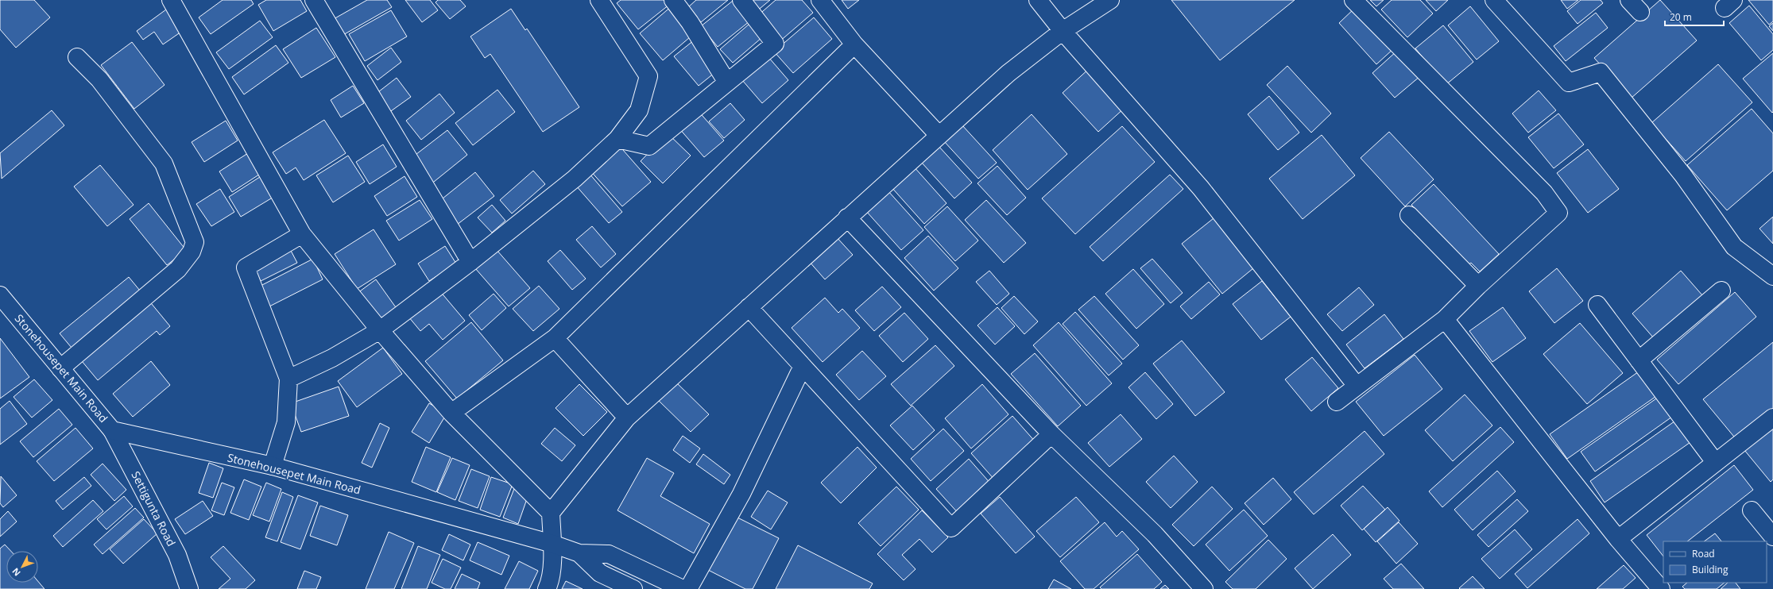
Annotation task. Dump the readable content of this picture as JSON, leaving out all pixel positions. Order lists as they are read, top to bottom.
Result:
{
  "streets": {
    "street": ["Stonehousepet Main Road", "Settigunta Road"]
  },
  "crossings": [
    ["Stonehousepet Main Road", "Settigunta Road"]
  ],
  "legend": ["Road", "Building"],
  "scale_bar": "20 m",
  "north": "bottom left"
}
